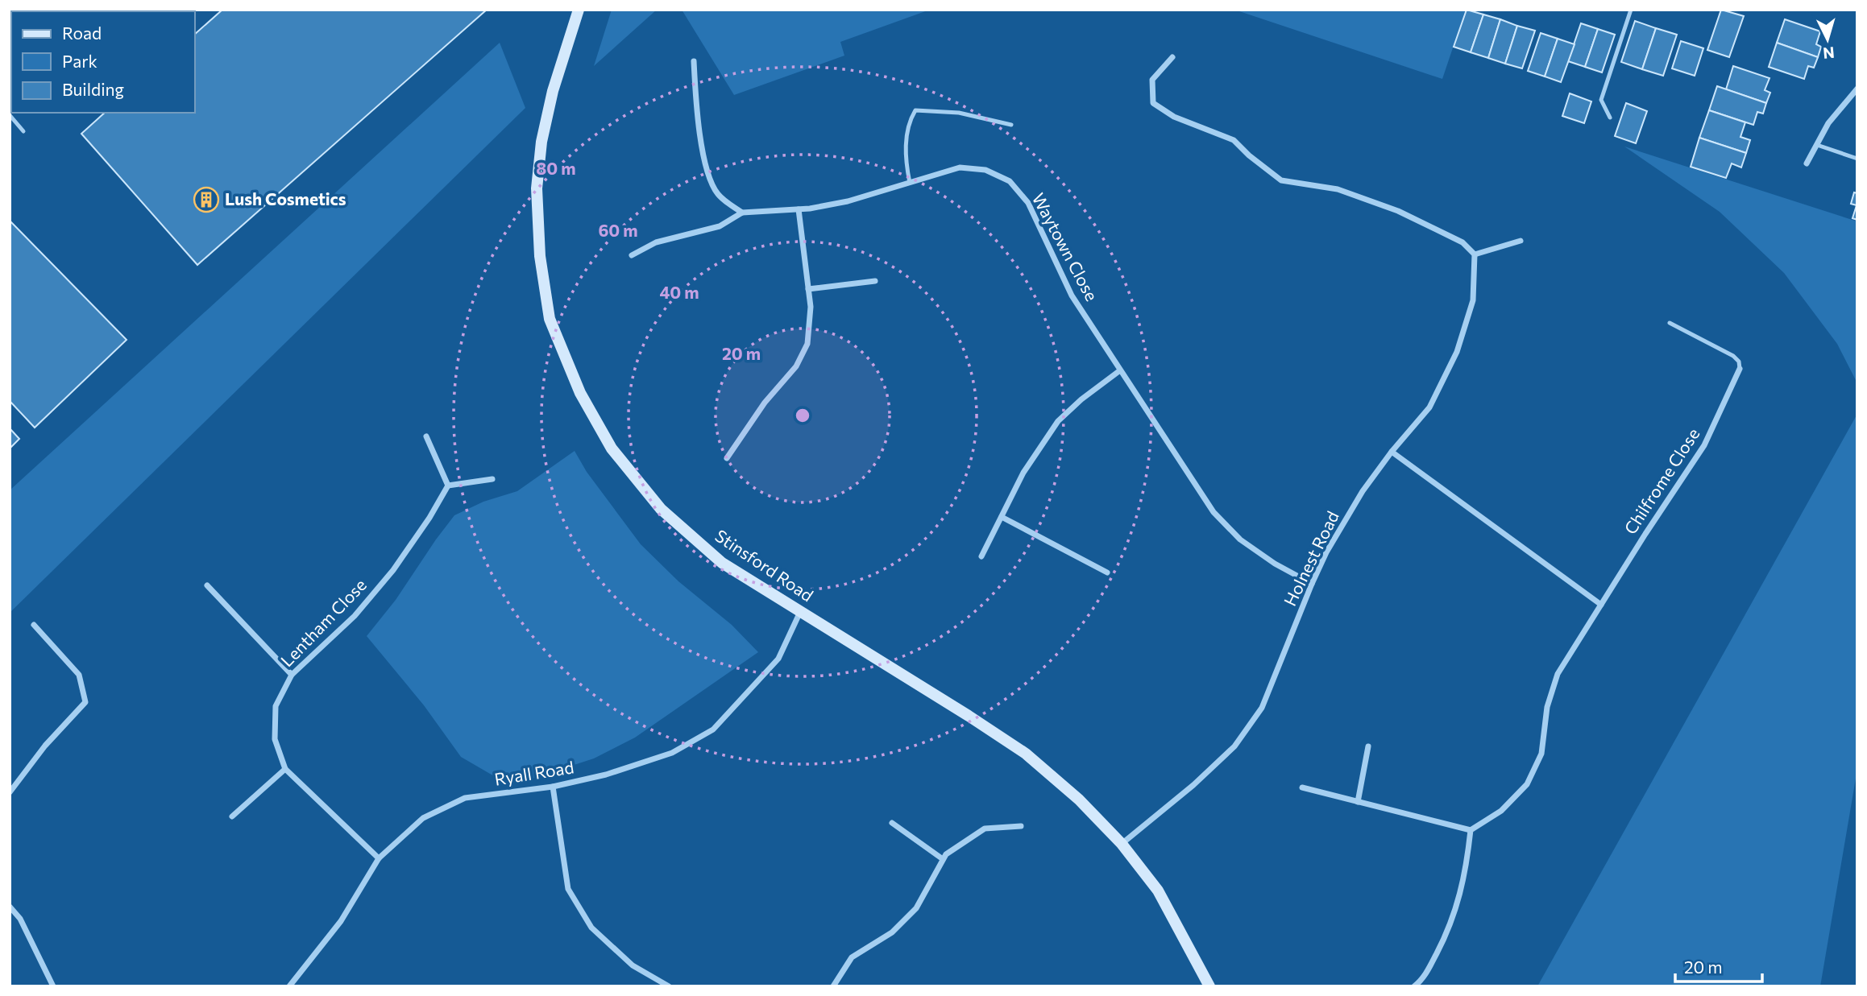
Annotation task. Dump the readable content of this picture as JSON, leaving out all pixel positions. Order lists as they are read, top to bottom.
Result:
{
  "streets": {
    "street": [
      "Waytown Close",
      "Chilfrome Close",
      "Holnest Road",
      "Stinsford Road",
      "Lentham Close",
      "Ryall Road"
    ]
  },
  "crossings": [
    ["Waytown Close", "Holnest Road"],
    ["Holnest Road", "Stinsford Road"],
    ["Stinsford Road", "Ryall Road"],
    ["Lentham Close", "Ryall Road"]
  ],
  "places": {
    "building": ["Lush Cosmetics"]
  },
  "legend": ["Road", "Park", "Building"],
  "scale_bar": "20 m",
  "north": "bottom",
  "rings": [
    "80 m",
    "60 m",
    "40 m",
    "20 m"
  ]
}
